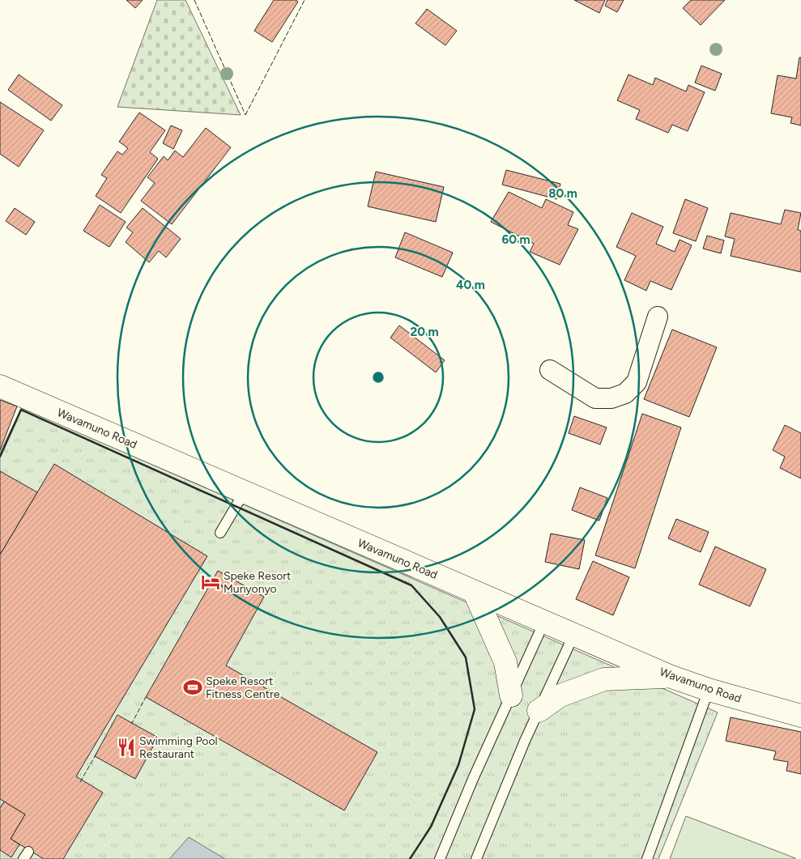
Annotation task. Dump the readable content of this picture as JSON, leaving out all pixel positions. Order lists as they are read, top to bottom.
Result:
{
  "streets": {
    "main road": ["Wavamuno Road"]
  },
  "places": {
    "hotel": ["Speke Resort Munyonyo"],
    "sports": ["Speke Resort Fitness Centre"],
    "restaurant": ["Swimming Pool Restaurant"]
  },
  "rings": [
    "80 m",
    "60 m",
    "40 m",
    "20 m"
  ]
}
